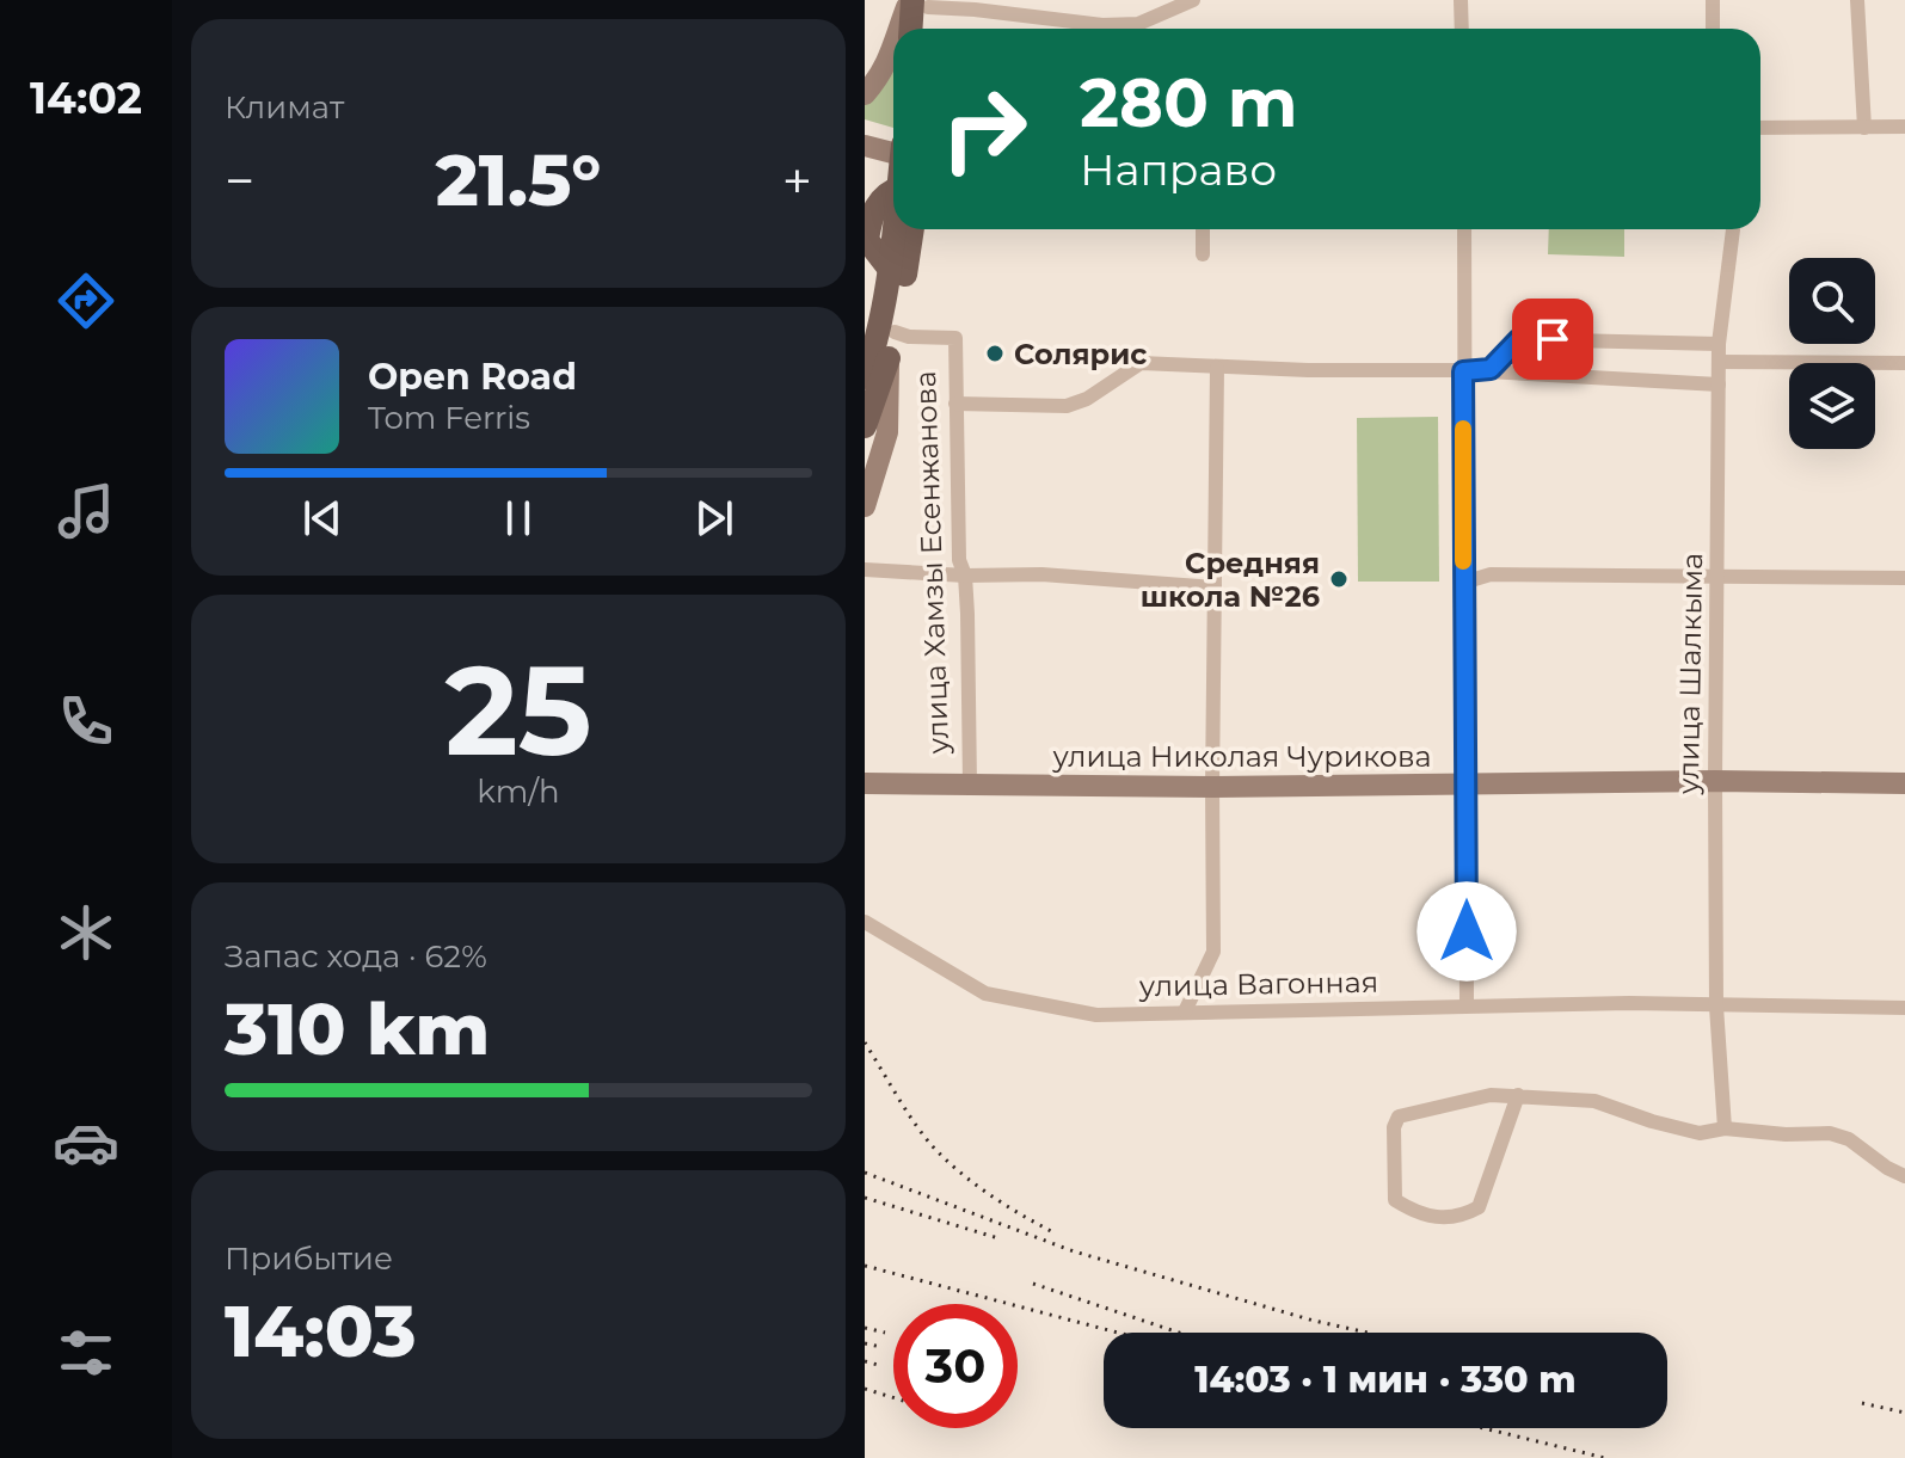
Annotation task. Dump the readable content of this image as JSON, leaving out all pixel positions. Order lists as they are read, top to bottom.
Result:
{
  "streets": {
    "main road": ["улица Хамзы Есенжанова"],
    "street": ["улица Шалкыма", "улица Николая Чурикова", "улица Вагонная"]
  },
  "crossings": [
    ["улица Хамзы Есенжанова", "улица Николая Чурикова"],
    ["улица Шалкыма", "улица Николая Чурикова"],
    ["улица Шалкыма", "улица Вагонная"]
  ],
  "places": ["Солярис", "Средняя школа №26"],
  "page": {
    "tabs": "14:02",
    "tile": [
      "Климат",
      ["25", "km/h"],
      ["Запас хода · 62%", "310 km"],
      ["Прибытие", "14:03"]
    ],
    "turn": ["280 m", "Направо"],
    "heat": ["−", "21.5°", "+"],
    "song": ["Open Road", "Tom Ferris"],
    "limit": "30",
    "trip": "14:03 · 1 мин · 330 m"
  }
}
